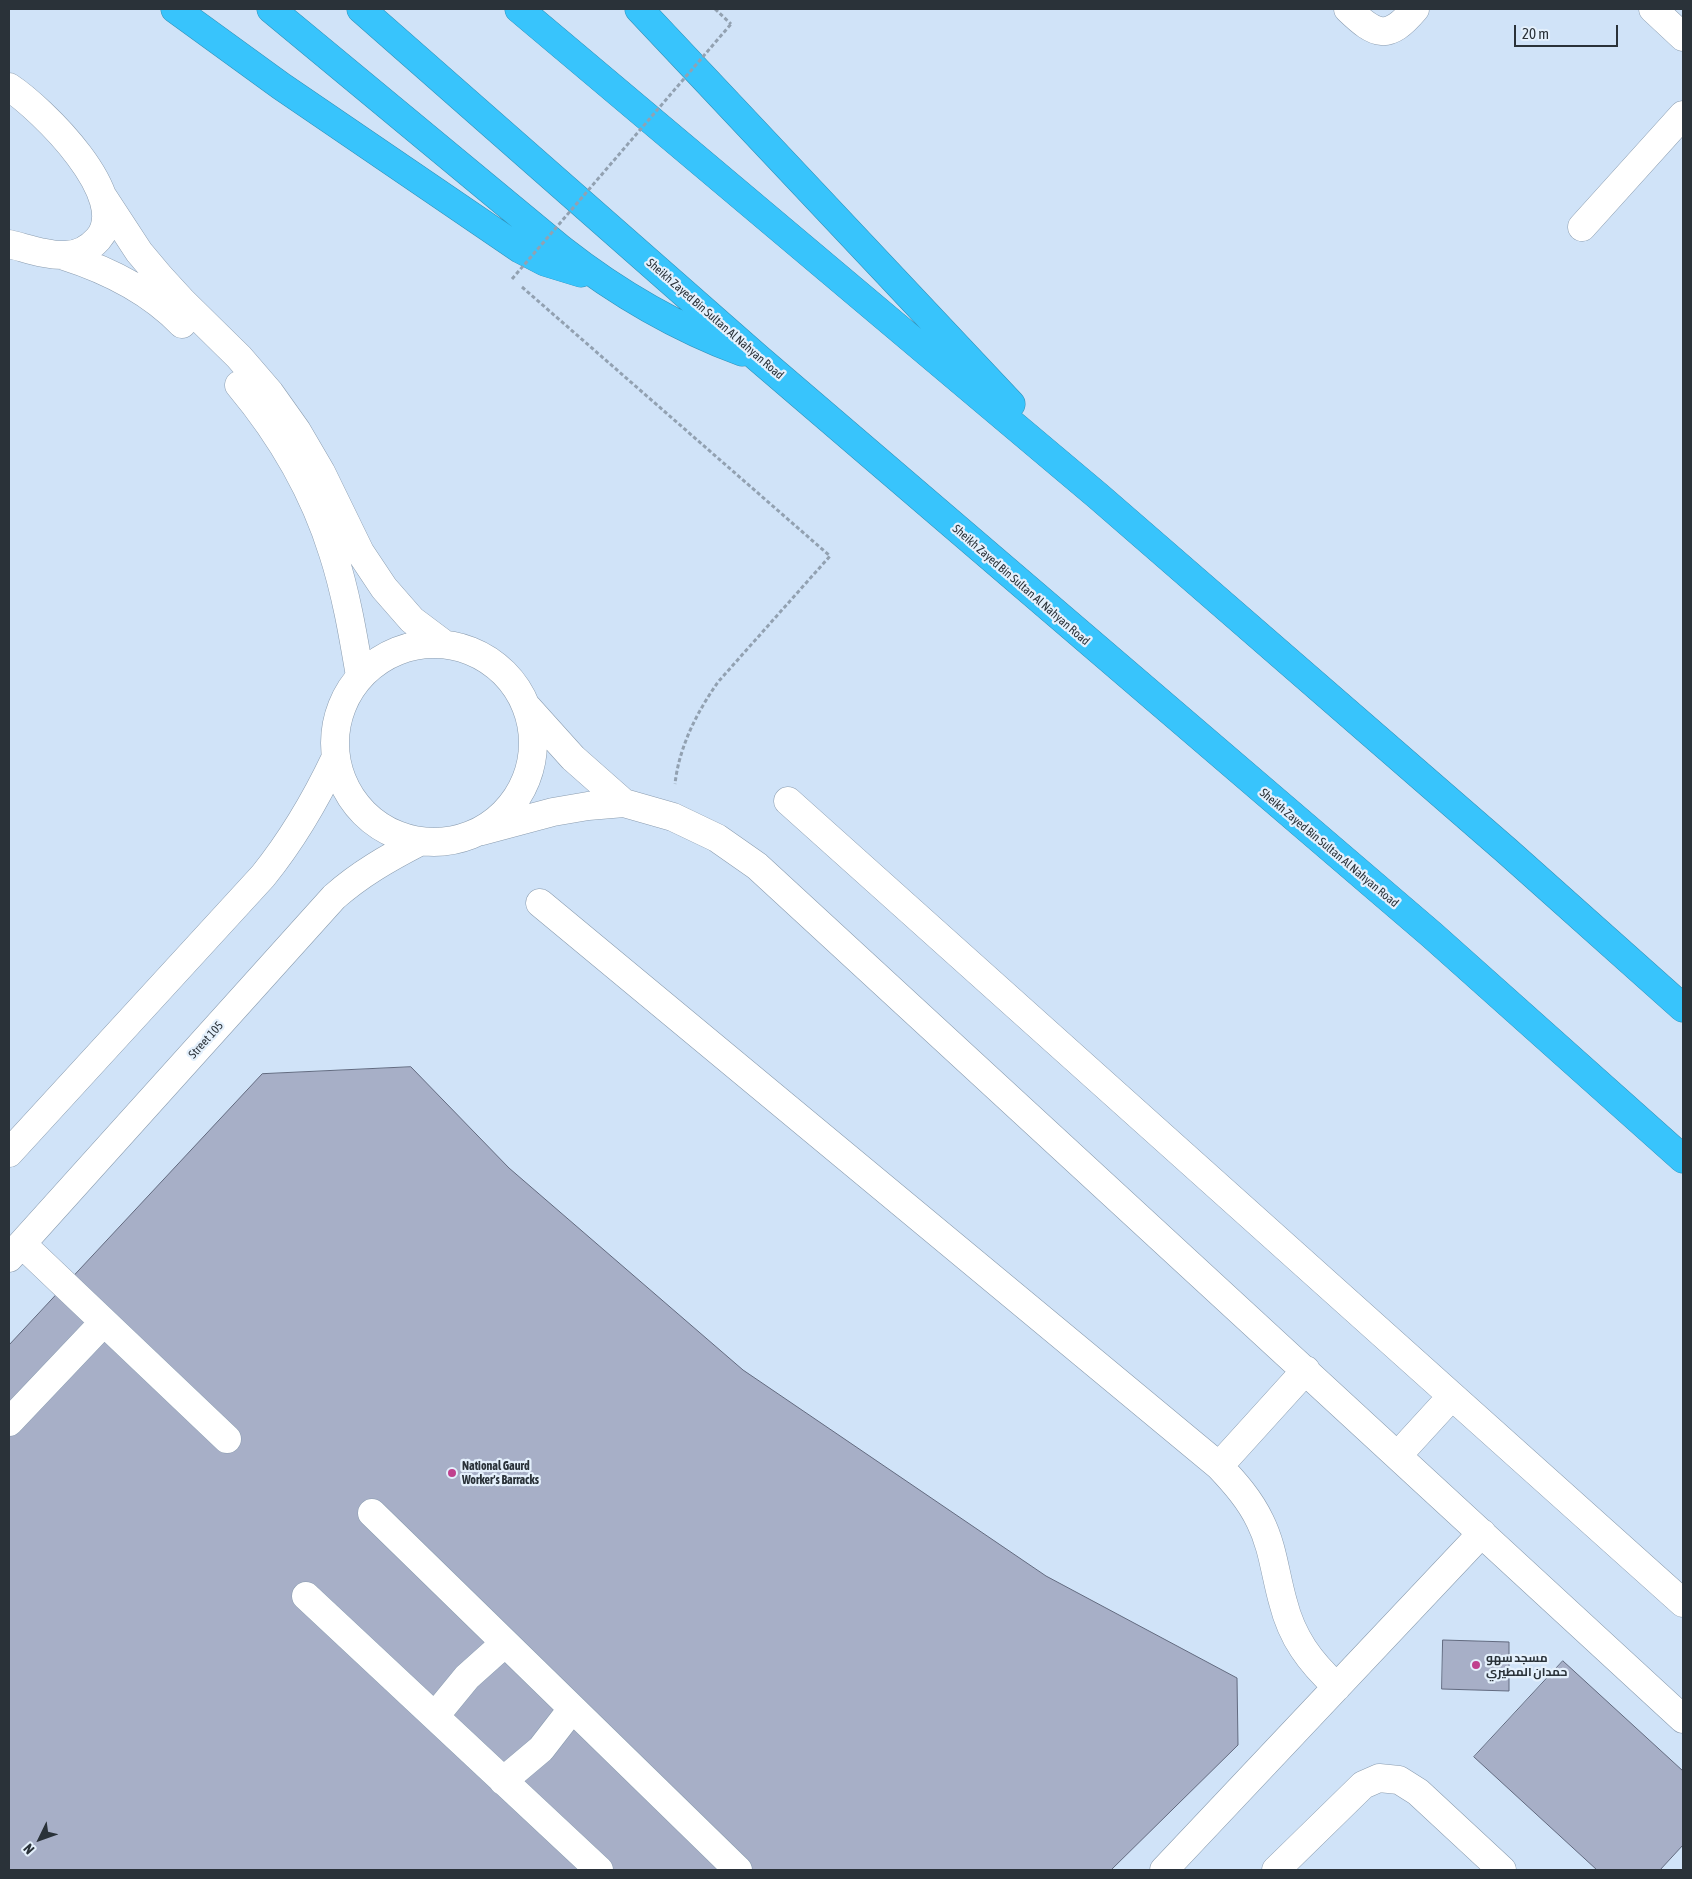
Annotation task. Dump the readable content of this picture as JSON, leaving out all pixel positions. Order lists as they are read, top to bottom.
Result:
{
  "streets": {
    "highway": ["Sheikh Zayed Bin Sultan Al Nahyan Road"],
    "street": ["Street 105"]
  },
  "places": ["National Gaurd Worker's Barracks", "مسجد سهو حمدان المطيري"],
  "scale_bar": "20 m",
  "north": "bottom left"
}
